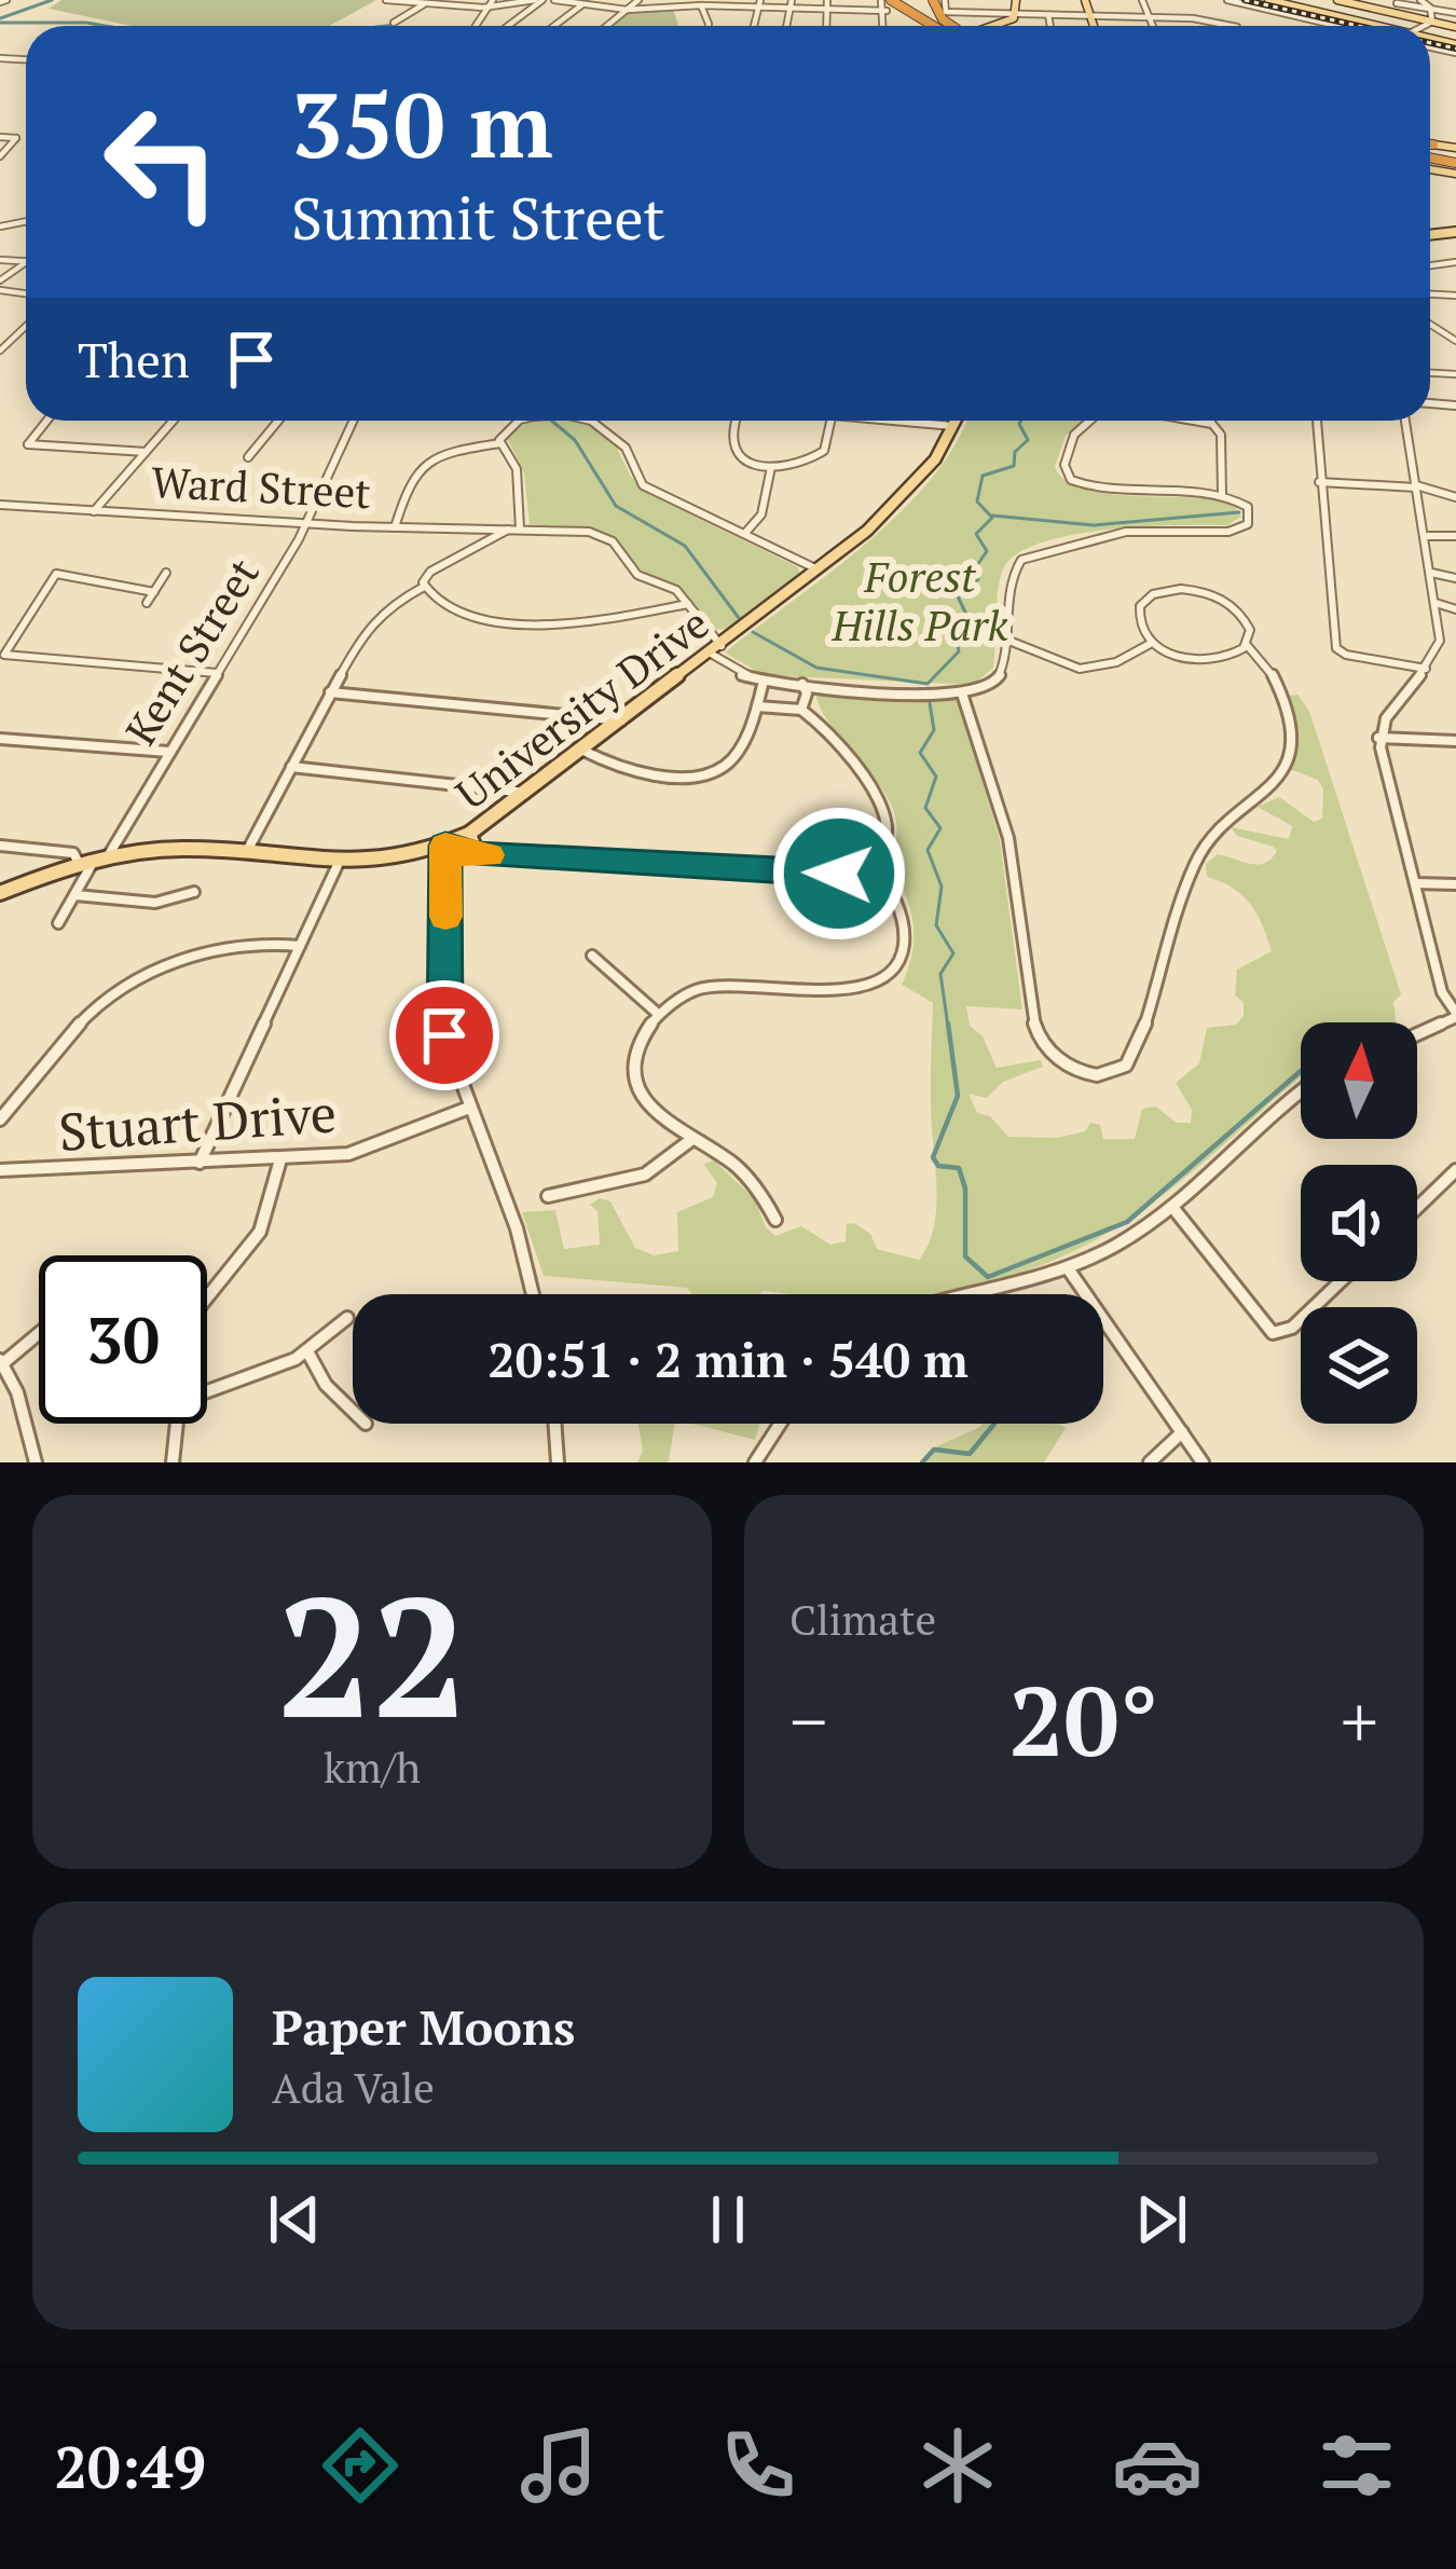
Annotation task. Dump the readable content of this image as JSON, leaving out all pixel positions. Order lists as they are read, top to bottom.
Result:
{
  "streets": {
    "main road": ["University Drive"],
    "street": ["Ward Street", "Kent Street", "Stuart Drive"]
  },
  "crossings": [
    ["Ward Street", "Kent Street"],
    ["Kent Street", "University Drive"]
  ],
  "parks": ["Forest Hills Park"],
  "north": "top",
  "page": {
    "turn": ["350 m", "Summit Street"],
    "then": "Then",
    "limit": "30",
    "trip": "20:51 · 2 min · 540 m",
    "tile": [
      ["22", "km/h"],
      "Climate"
    ],
    "heat": ["−", "20°", "+"],
    "song": ["Paper Moons", "Ada Vale"],
    "tabs": "20:49"
  }
}
